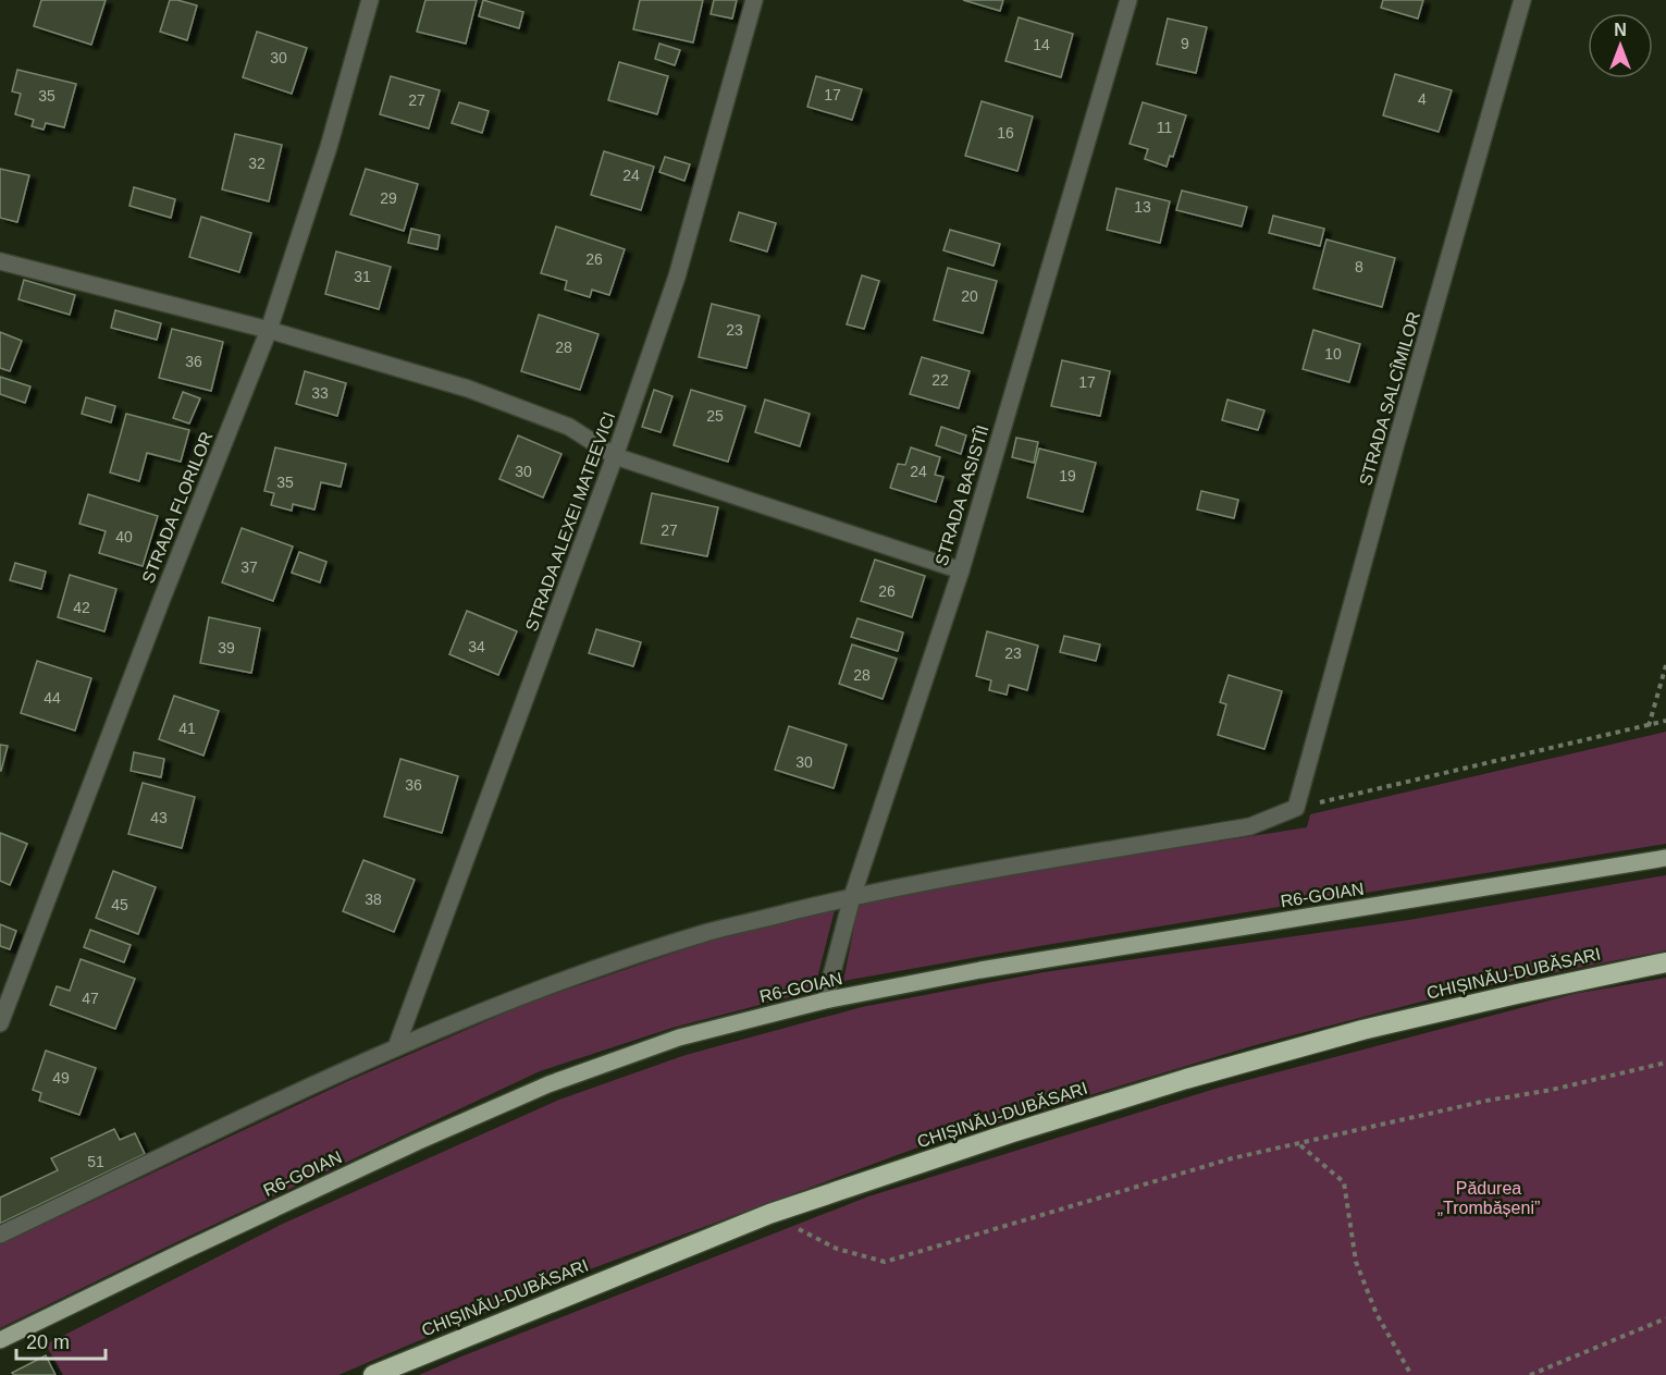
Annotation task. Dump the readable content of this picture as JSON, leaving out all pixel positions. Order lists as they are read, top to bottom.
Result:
{
  "streets": {
    "highway": ["CHIȘINĂU-DUBĂSARI"],
    "main road": ["R6-GOIAN"],
    "street": [
      "STRADA SALCÎMILOR",
      "STRADA BASISTÎI",
      "STRADA FLORILOR",
      "STRADA ALEXEI MATEEVICI"
    ]
  },
  "crossings": [
    ["STRADA BASISTÎI", "R6-GOIAN"]
  ],
  "parks": ["Pădurea „Trombășeni”"],
  "house_numbers": [
    "9",
    "14",
    "30",
    "17",
    "35",
    "4",
    "27",
    "11",
    "16",
    "32",
    "24",
    "29",
    "13",
    "26",
    "8",
    "31",
    "20",
    "23",
    "28",
    "10",
    "36",
    "22",
    "17",
    "33",
    "25",
    "30",
    "24",
    "19",
    "35",
    "27",
    "40",
    "37",
    "26",
    "42",
    "34",
    "39",
    "23",
    "28",
    "44",
    "41",
    "30",
    "36",
    "43",
    "38",
    "45",
    "47",
    "49",
    "51"
  ],
  "scale_bar": "20 m",
  "north": "top"
}
